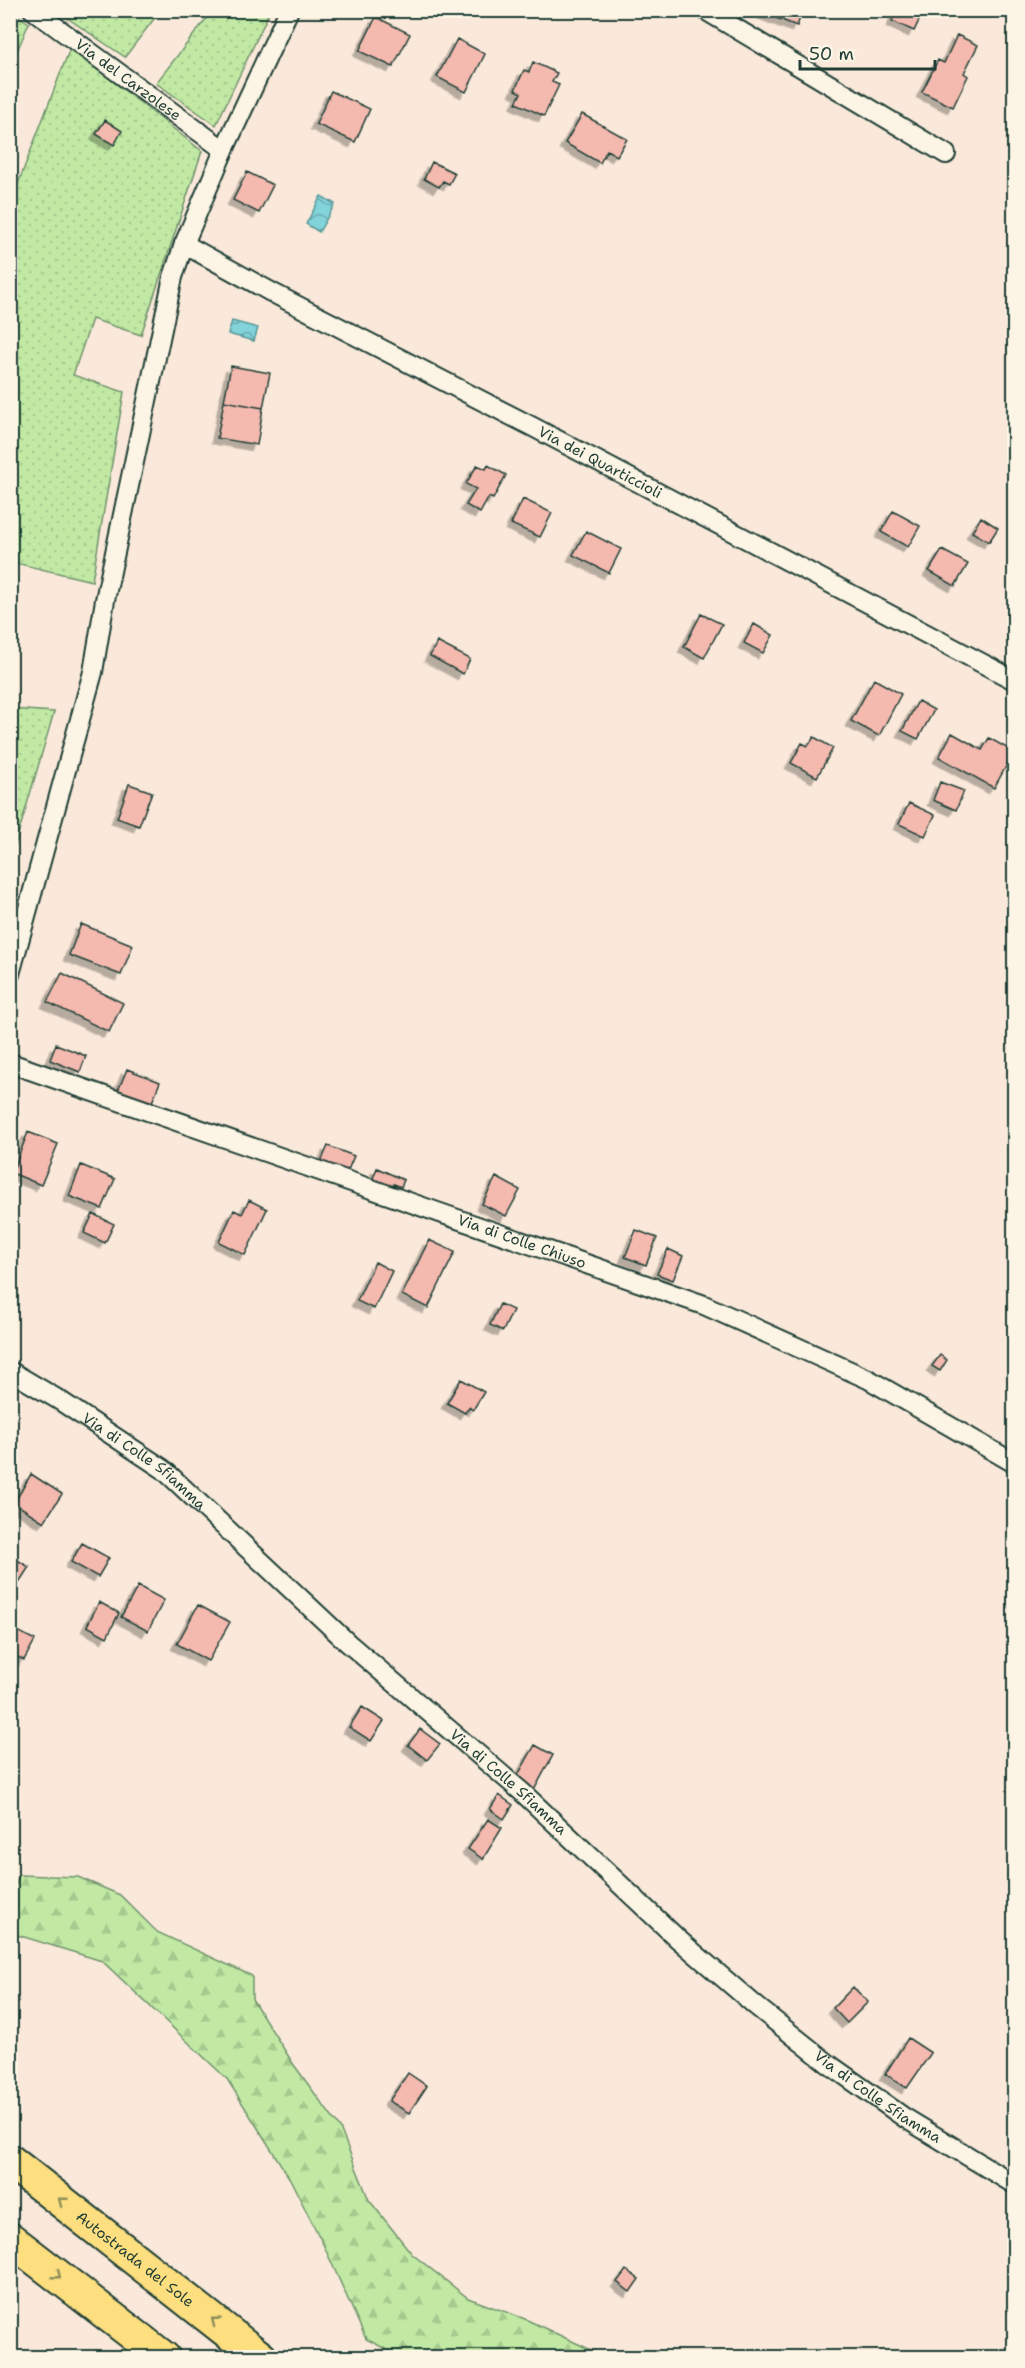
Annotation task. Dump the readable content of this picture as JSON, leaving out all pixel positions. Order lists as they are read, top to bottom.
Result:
{
  "streets": {
    "highway": ["Autostrada del Sole"],
    "street": [
      "Via del Carzolese",
      "Via dei Quarticcioli",
      "Via di Colle Chiuso",
      "Via di Colle Sfiamma"
    ]
  },
  "scale_bar": "50 m"
}
